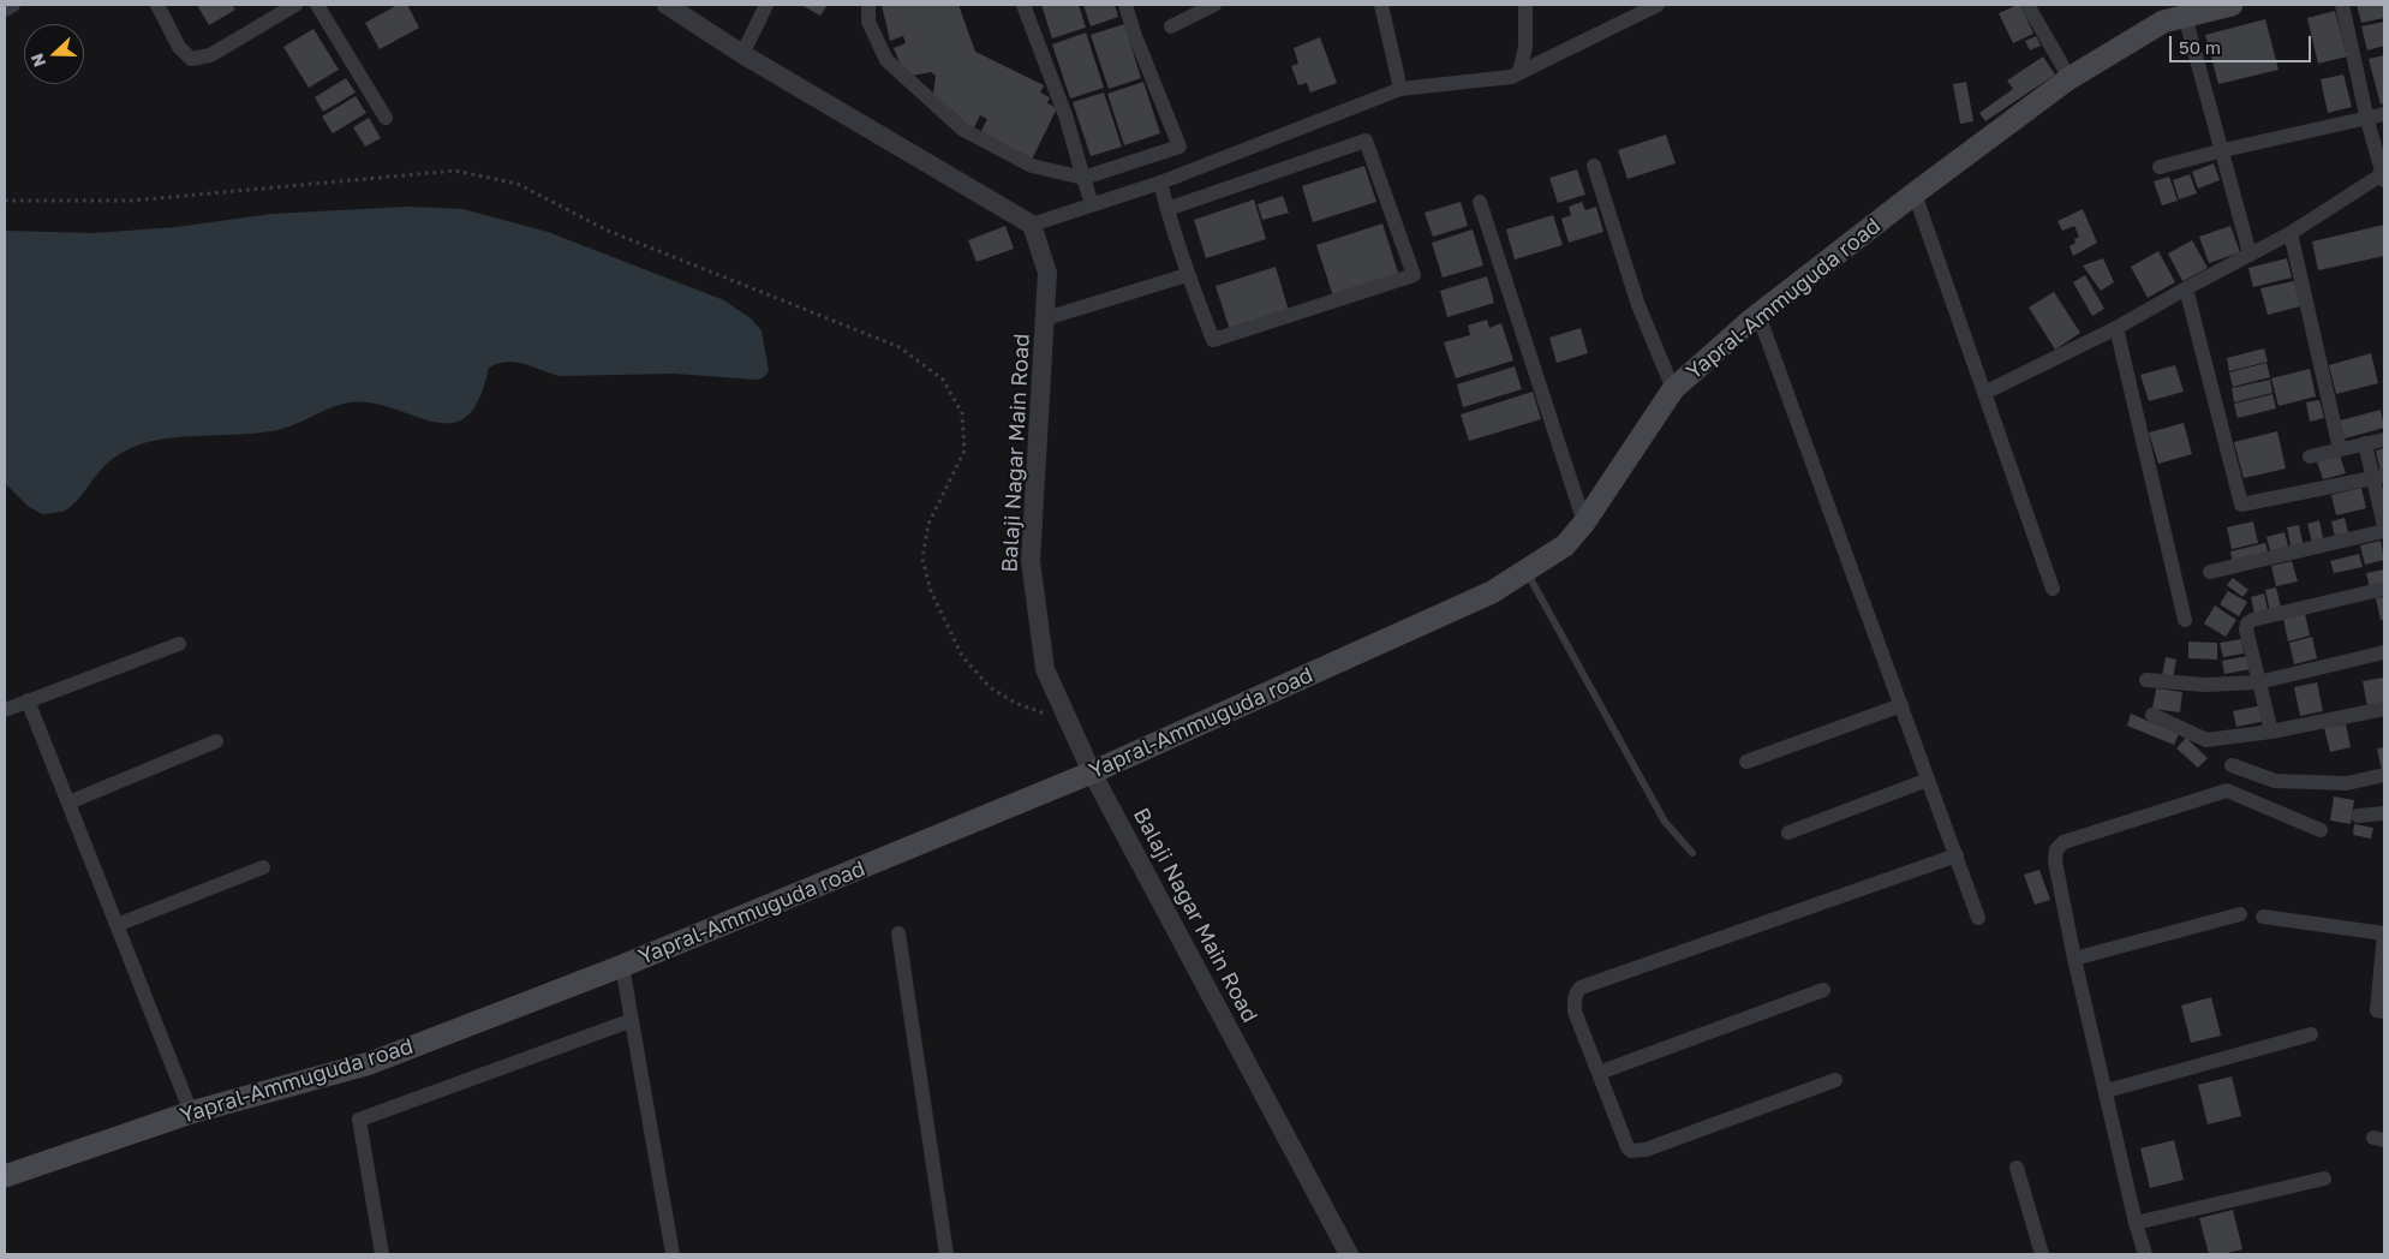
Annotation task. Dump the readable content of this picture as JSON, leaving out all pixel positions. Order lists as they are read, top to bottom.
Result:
{
  "streets": {
    "main road": ["Yapral-Ammuguda road"],
    "street": ["Balaji Nagar Main Road"]
  },
  "crossings": [
    ["Yapral-Ammuguda road", "Balaji Nagar Main Road"]
  ],
  "scale_bar": "50 m",
  "north": "left"
}
